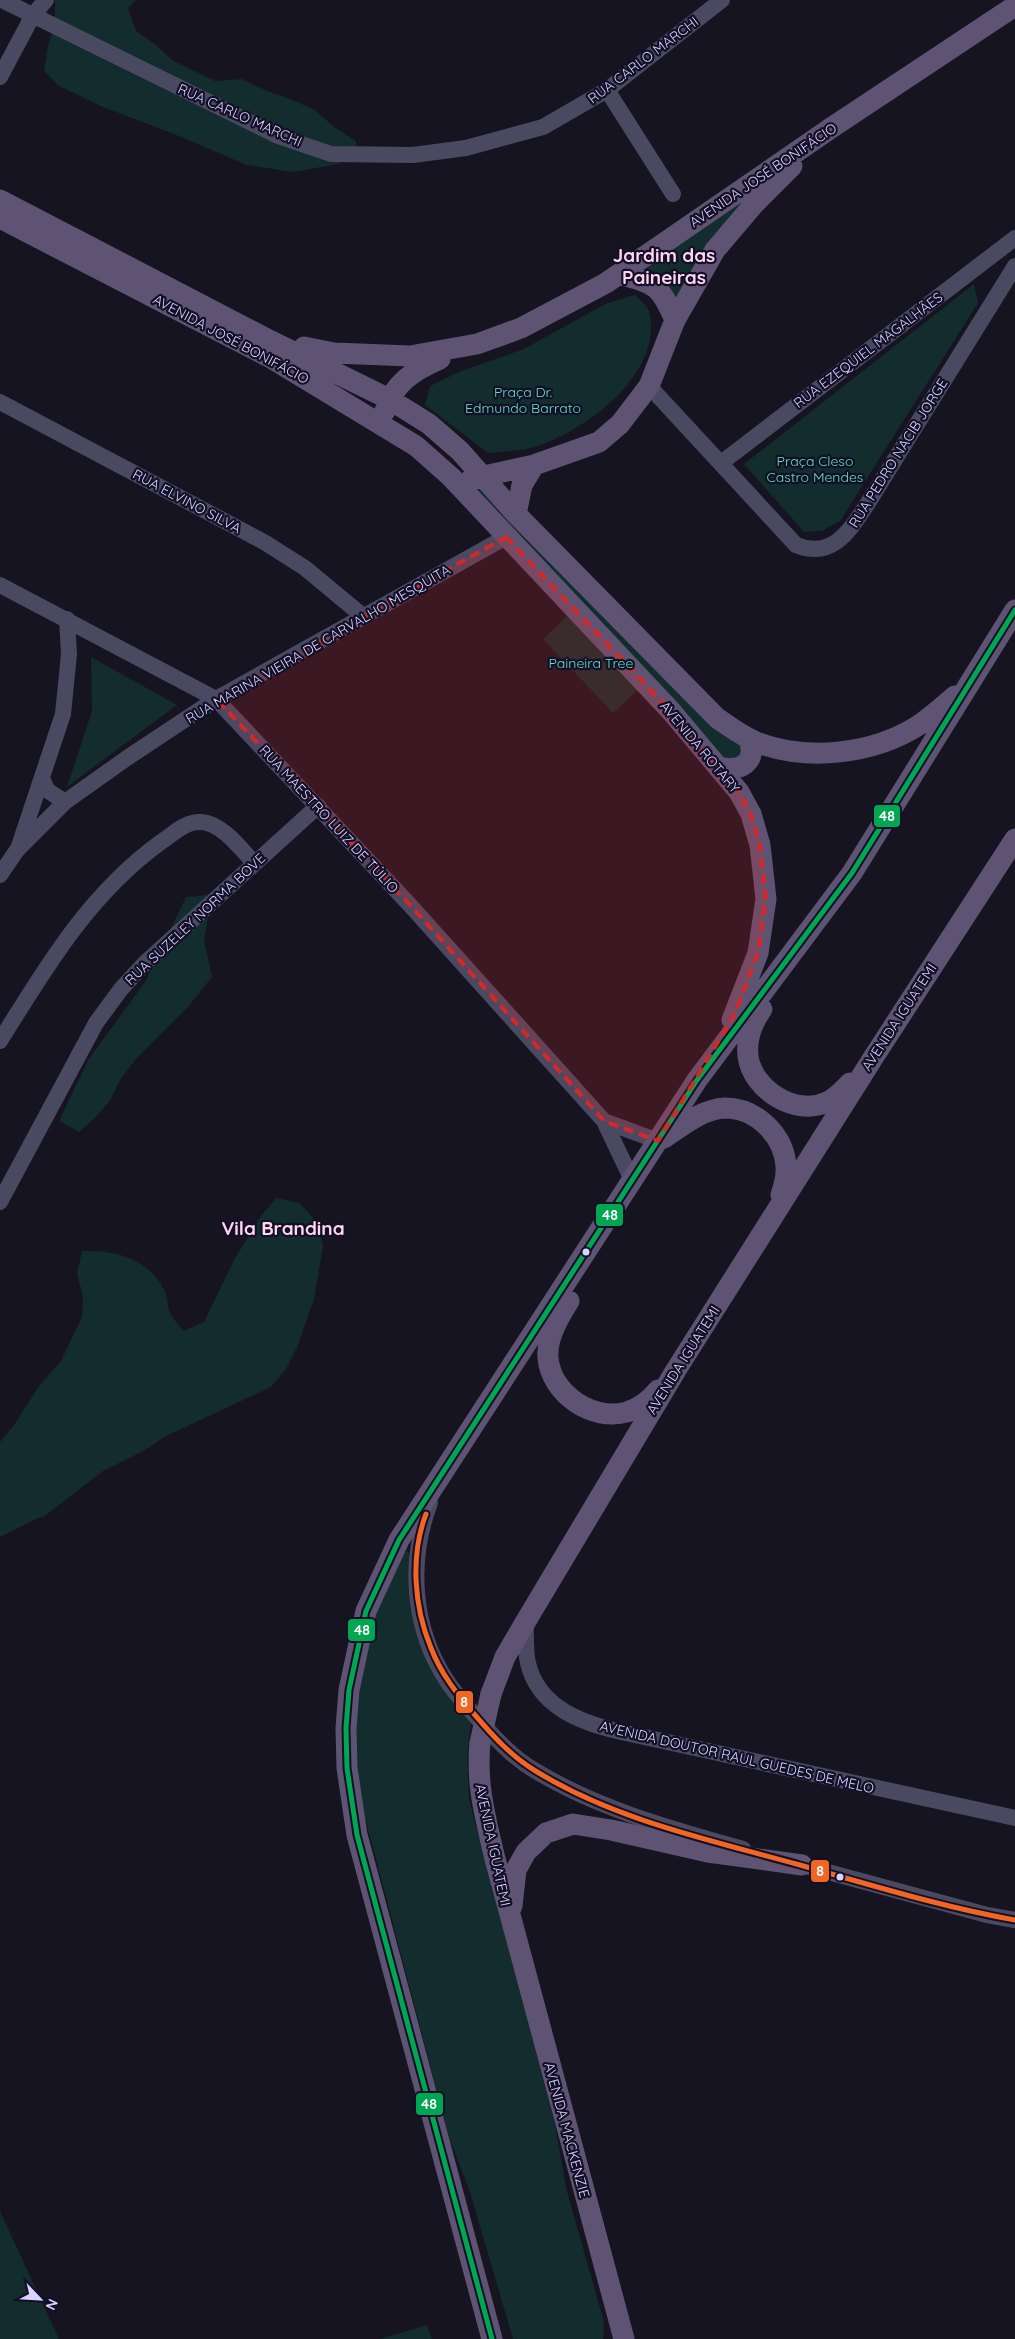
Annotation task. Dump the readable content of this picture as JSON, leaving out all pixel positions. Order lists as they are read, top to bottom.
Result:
{
  "streets": {
    "main road": [
      "AVENIDA JOSÉ BONIFÁCIO",
      "AVENIDA ROTARY",
      "AVENIDA IGUATEMI",
      "AVENIDA MACKENZIE"
    ],
    "street": [
      "RUA CARLO MARCHI",
      "RUA EZEQUIEL MAGALHÃES",
      "RUA PEDRO NACIB JORGE",
      "RUA ELVINO SILVA",
      "RUA MARINA VIEIRA DE CARVALHO MESQUITA",
      "RUA MAESTRO LUIZ DE TÚLIO",
      "RUA SUZELEY NORMA BOVE",
      "AVENIDA DOUTOR RAUL GUEDES DE MELO"
    ]
  },
  "crossings": [
    ["AVENIDA JOSÉ BONIFÁCIO", "AVENIDA ROTARY"],
    ["RUA EZEQUIEL MAGALHÃES", "RUA PEDRO NACIB JORGE"],
    ["RUA ELVINO SILVA", "RUA MARINA VIEIRA DE CARVALHO MESQUITA"],
    ["RUA MARINA VIEIRA DE CARVALHO MESQUITA", "AVENIDA ROTARY"],
    ["RUA MARINA VIEIRA DE CARVALHO MESQUITA", "RUA MAESTRO LUIZ DE TÚLIO"],
    ["RUA MAESTRO LUIZ DE TÚLIO", "RUA SUZELEY NORMA BOVE"],
    ["AVENIDA IGUATEMI", "AVENIDA DOUTOR RAUL GUEDES DE MELO"],
    ["AVENIDA IGUATEMI", "AVENIDA MACKENZIE"]
  ],
  "districts": ["Jardim das Paineiras", "Vila Brandina"],
  "parks": ["Praça Dr. Edmundo Barrato", "Praça Cleso Castro Mendes", "Paineira Tree"],
  "lines": ["transit line 48", "transit line 8"],
  "north": "bottom right"
}
